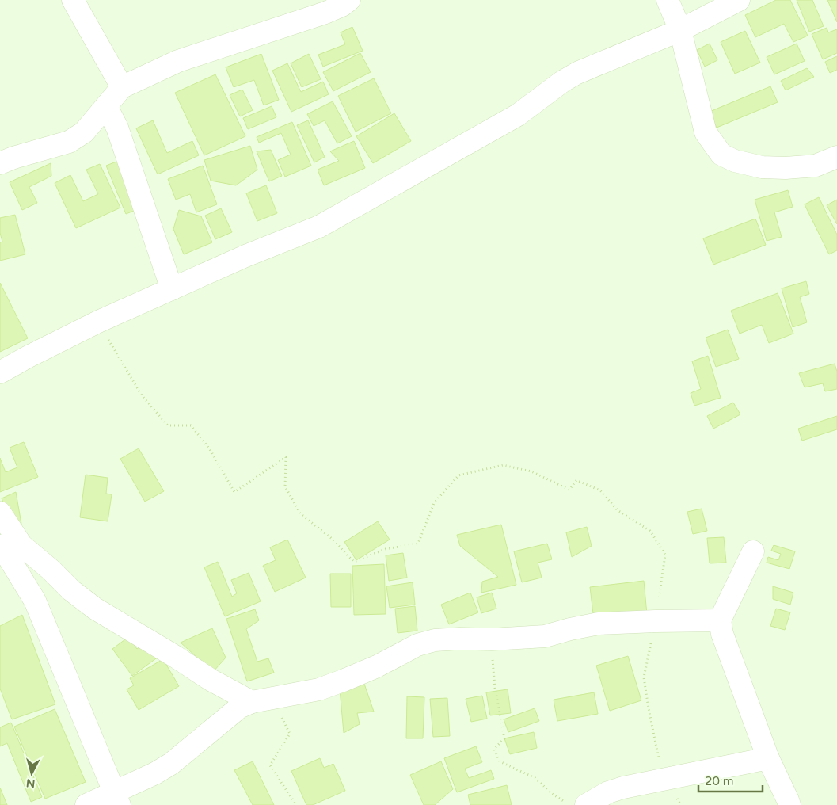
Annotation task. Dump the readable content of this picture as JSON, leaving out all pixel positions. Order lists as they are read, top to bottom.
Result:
{
  "scale_bar": "20 m",
  "north": "bottom"
}
